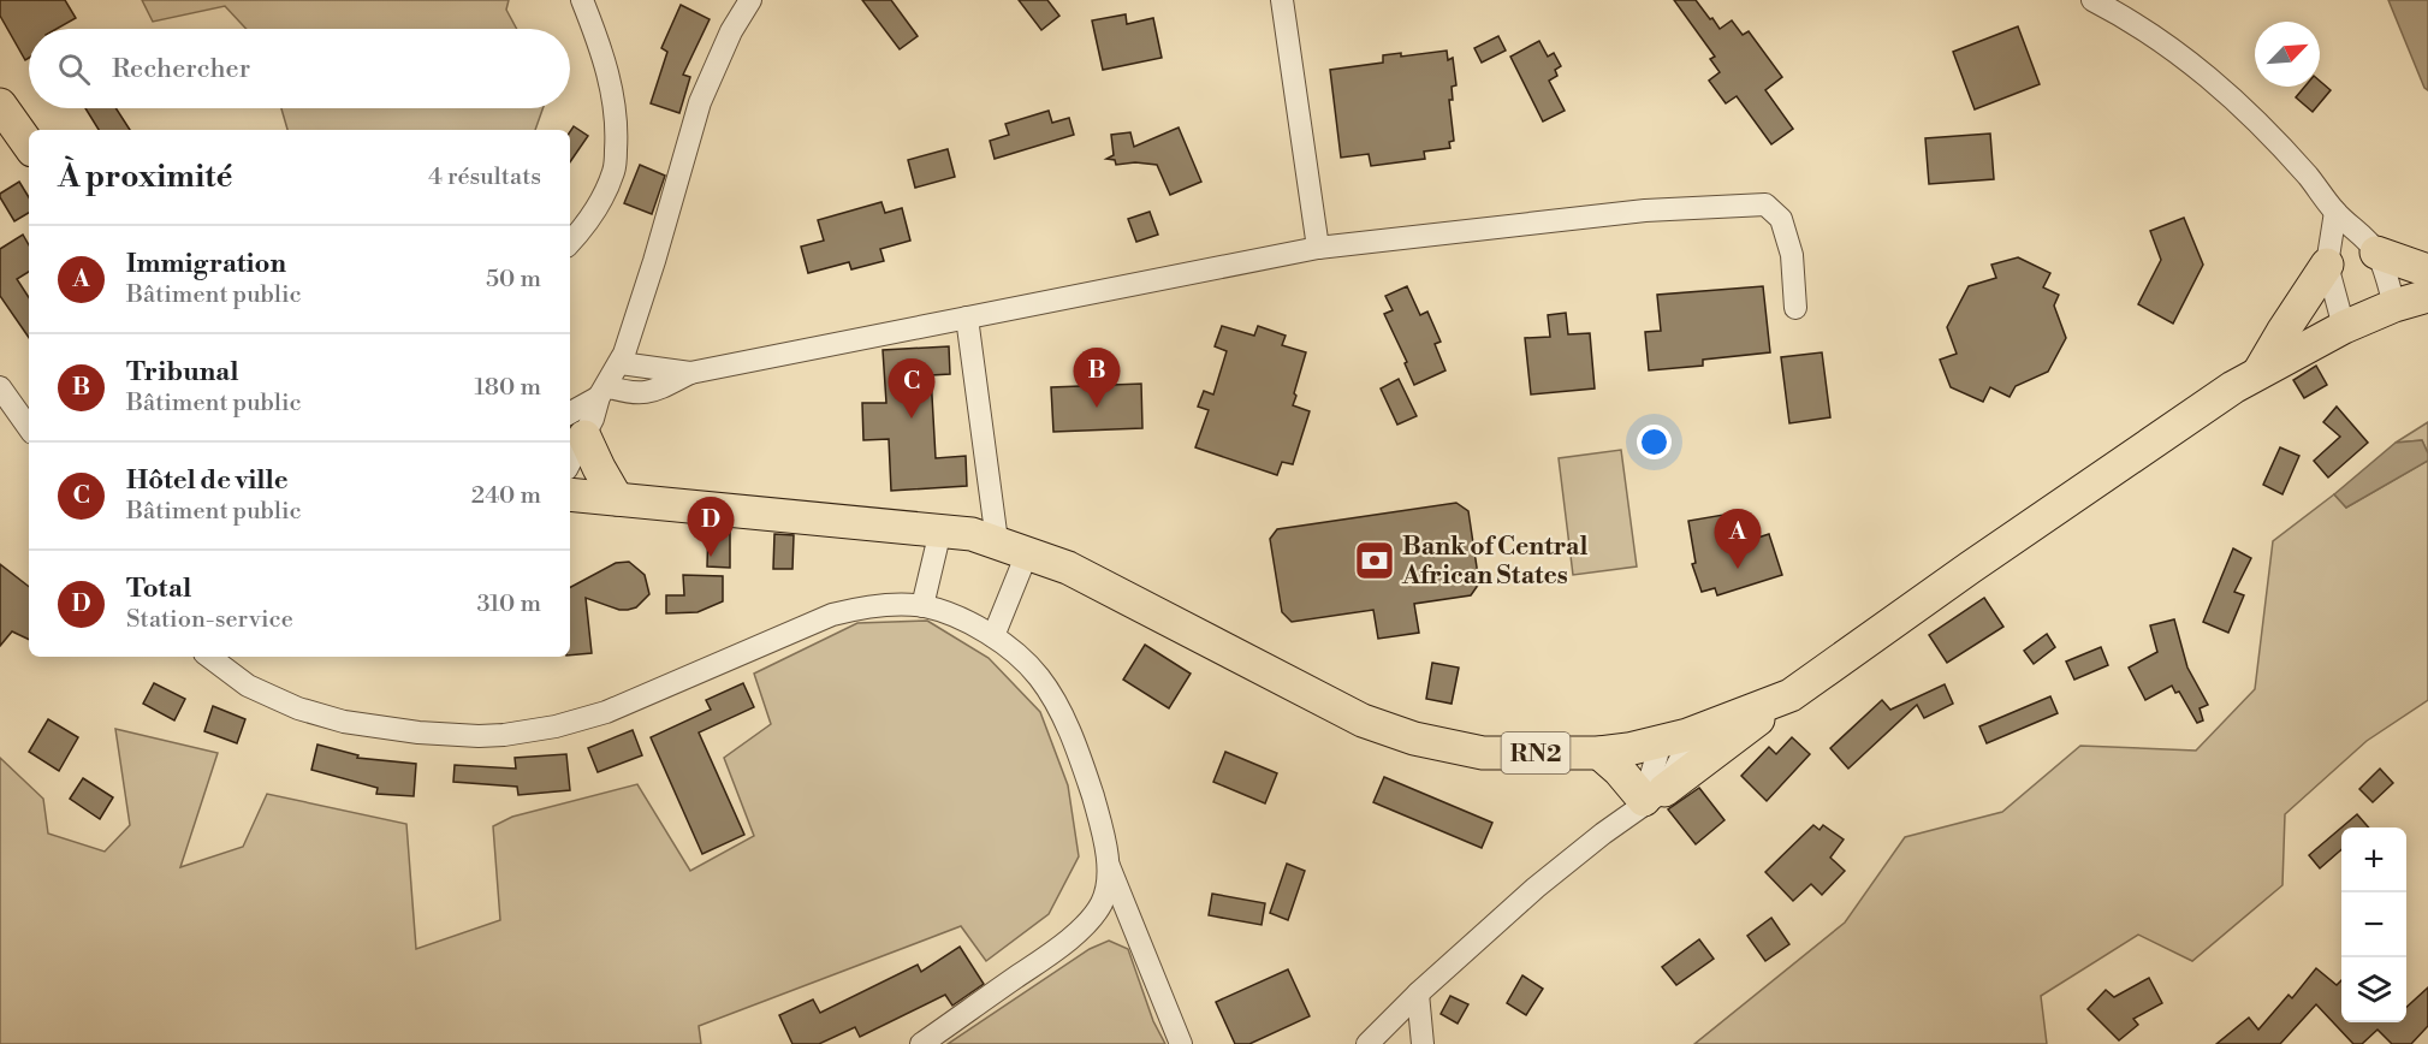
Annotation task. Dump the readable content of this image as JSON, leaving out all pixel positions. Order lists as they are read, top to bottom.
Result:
{
  "streets": {
    "highway": ["RN2"]
  },
  "places": {
    "bank": ["Bank of Central African States"]
  },
  "north": "top right",
  "page": {
    "search": "Rechercher",
    "heading": ["À proximité", "4 résultats"],
    "list": [
      {
        "mark": "A",
        "name": "Immigration",
        "note": "Bâtiment public",
        "value": "50 m"
      },
      {
        "mark": "B",
        "name": "Tribunal",
        "note": "Bâtiment public",
        "value": "180 m"
      },
      {
        "mark": "C",
        "name": "Hôtel de ville",
        "note": "Bâtiment public",
        "value": "240 m"
      },
      {
        "mark": "D",
        "name": "Total",
        "note": "Station-service",
        "value": "310 m"
      }
    ],
    "pins": [
      "B",
      "C",
      "D",
      "A"
    ],
    "map_buttons": ["+", "−"]
  }
}
